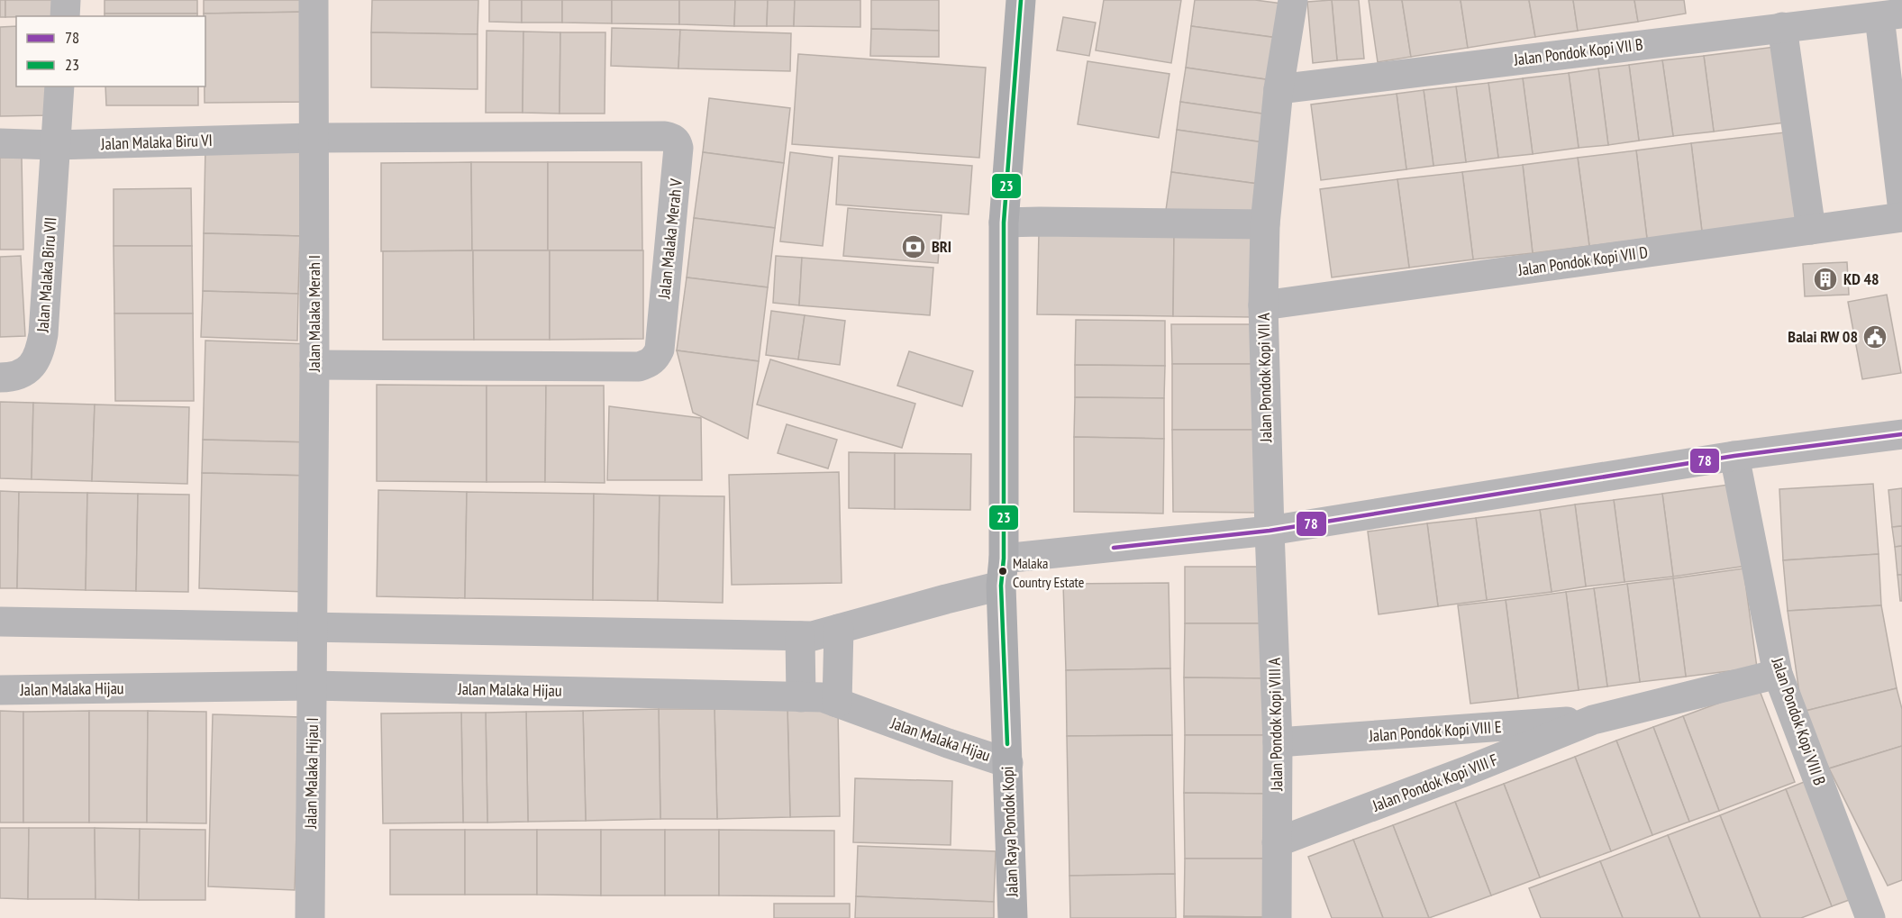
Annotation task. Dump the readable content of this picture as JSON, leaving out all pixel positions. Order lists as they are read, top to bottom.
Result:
{
  "streets": {
    "main road": ["Jalan Raya Pondok Kopi"],
    "street": [
      "Jalan Pondok Kopi VII B",
      "Jalan Malaka Biru VI",
      "Jalan Malaka Merah V",
      "Jalan Pondok Kopi VII D",
      "Jalan Malaka Biru VII",
      "Jalan Malaka Merah I",
      "Jalan Pondok Kopi VII A",
      "Jalan Malaka Hijau",
      "Jalan Pondok Kopi VIII B",
      "Jalan Pondok Kopi VIII A",
      "Jalan Pondok Kopi VIII E",
      "Jalan Malaka Hijau I",
      "Jalan Pondok Kopi VIII F"
    ]
  },
  "crossings": [
    ["Jalan Pondok Kopi VII B", "Jalan Pondok Kopi VII A"],
    ["Jalan Malaka Biru VI", "Jalan Malaka Merah V"],
    ["Jalan Malaka Biru VI", "Jalan Malaka Biru VII"],
    ["Jalan Malaka Biru VI", "Jalan Malaka Merah I"],
    ["Jalan Malaka Merah V", "Jalan Malaka Merah I"],
    ["Jalan Pondok Kopi VII D", "Jalan Pondok Kopi VII A"],
    ["Jalan Malaka Merah I", "Jalan Malaka Hijau I"],
    ["Jalan Pondok Kopi VII A", "Jalan Pondok Kopi VIII A"],
    ["Jalan Malaka Hijau", "Jalan Malaka Hijau I"],
    ["Jalan Malaka Hijau", "Jalan Raya Pondok Kopi"],
    ["Jalan Pondok Kopi VIII A", "Jalan Pondok Kopi VIII E"],
    ["Jalan Pondok Kopi VIII A", "Jalan Pondok Kopi VIII F"],
    ["Jalan Pondok Kopi VIII E", "Jalan Pondok Kopi VIII F"]
  ],
  "places": {
    "bank": ["BRI"],
    "building": ["KD 48"],
    "public building": ["Balai RW 08"],
    "other": ["Malaka Country Estate"]
  },
  "lines": ["transit line 23", "transit line 78"],
  "legend": ["78", "23"]
}
